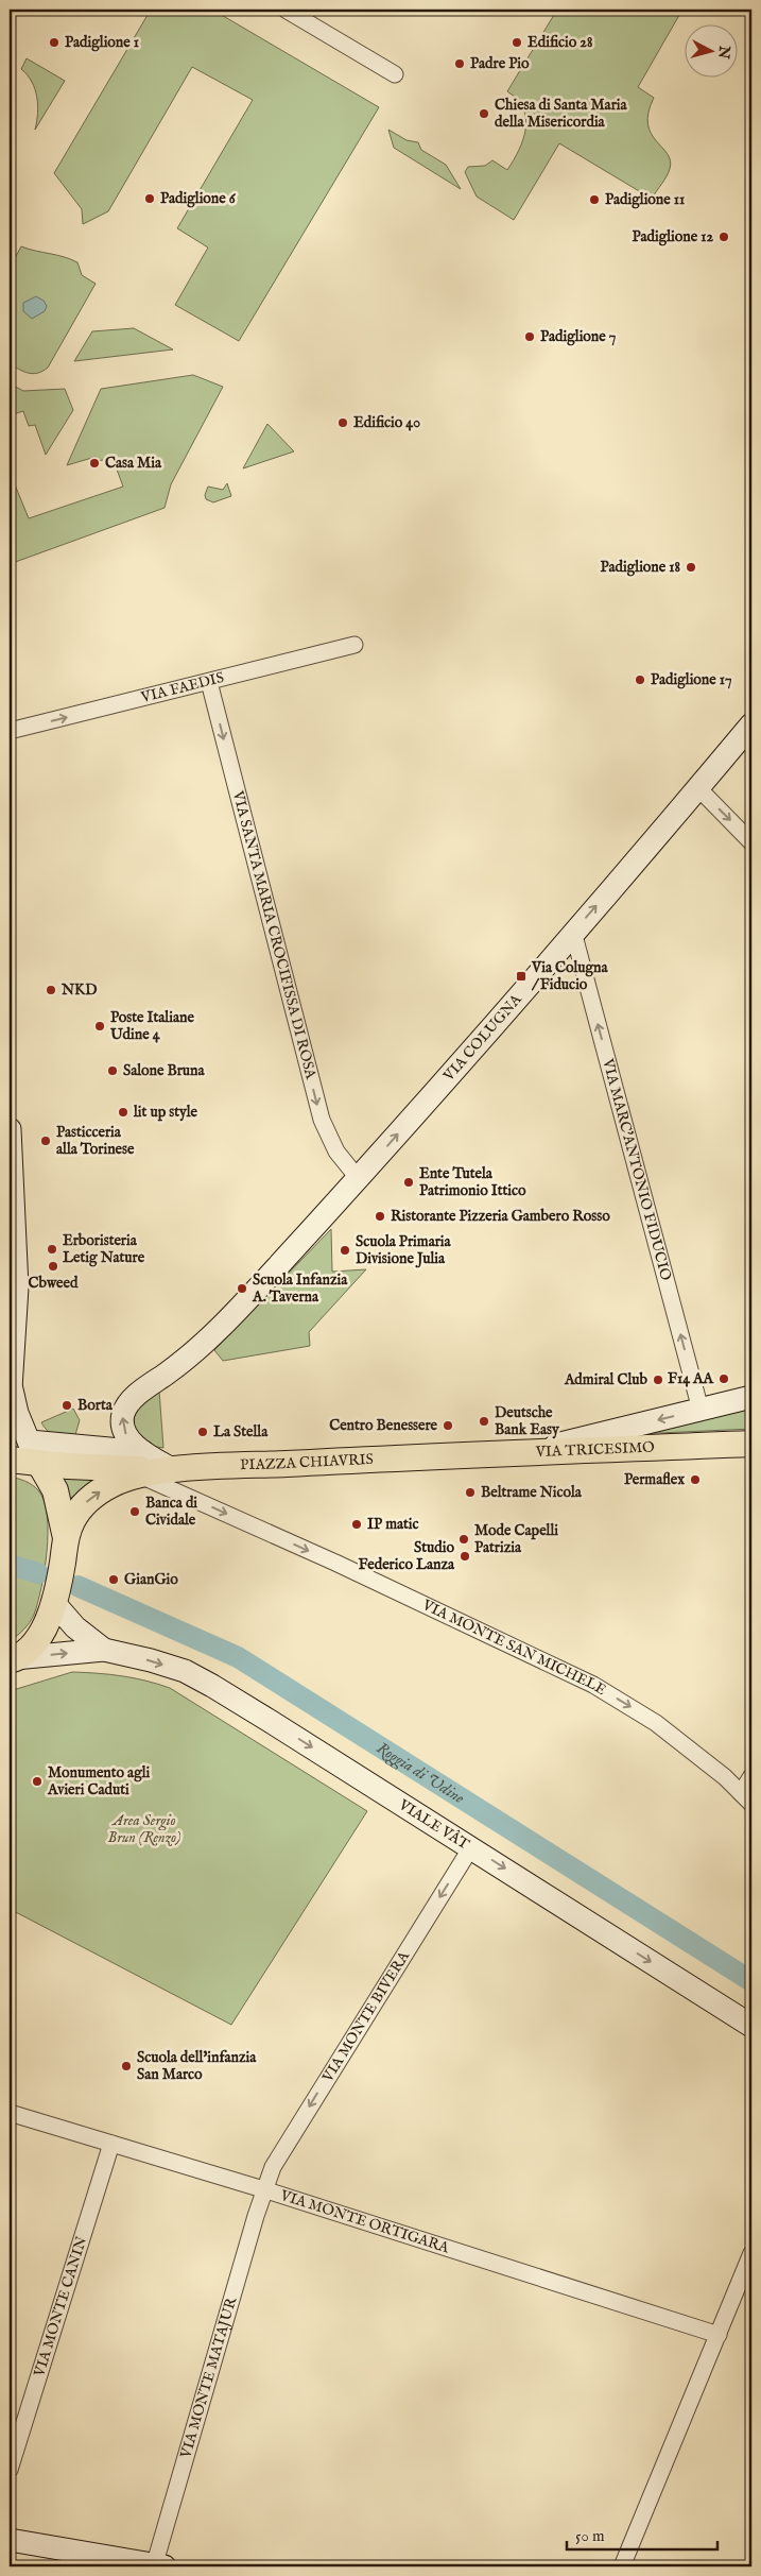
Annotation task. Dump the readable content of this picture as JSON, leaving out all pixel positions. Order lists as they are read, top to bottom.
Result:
{
  "streets": {
    "main road": ["VIA TRICESIMO", "PIAZZA CHIAVRIS"],
    "street": [
      "VIA FAEDIS",
      "VIA SANTA MARIA CROCIFISSA DI ROSA",
      "VIA COLUGNA",
      "VIA MARC'ANTONIO FIDUCIO",
      "VIA MONTE SAN MICHELE",
      "VIALE VÂT",
      "VIA MONTE BIVERA",
      "VIA MONTE ORTIGARA",
      "VIA MONTE CANIN",
      "VIA MONTE MATAJUR"
    ]
  },
  "crossings": [
    ["VIA FAEDIS", "VIA SANTA MARIA CROCIFISSA DI ROSA"],
    ["VIA SANTA MARIA CROCIFISSA DI ROSA", "VIA COLUGNA"],
    ["VIA COLUGNA", "VIA MARC'ANTONIO FIDUCIO"],
    ["VIA COLUGNA", "PIAZZA CHIAVRIS"],
    ["VIA TRICESIMO", "PIAZZA CHIAVRIS"],
    ["PIAZZA CHIAVRIS", "VIA MONTE SAN MICHELE"],
    ["PIAZZA CHIAVRIS", "VIALE VÂT"],
    ["VIALE VÂT", "VIA MONTE BIVERA"],
    ["VIA MONTE BIVERA", "VIA MONTE ORTIGARA"],
    ["VIA MONTE BIVERA", "VIA MONTE MATAJUR"],
    ["VIA MONTE ORTIGARA", "VIA MONTE CANIN"],
    ["VIA MONTE ORTIGARA", "VIA MONTE MATAJUR"]
  ],
  "one_way": [
    "VIA FAEDIS",
    "VIA SANTA MARIA CROCIFISSA DI ROSA",
    "VIA COLUGNA",
    "VIA MARC'ANTONIO FIDUCIO",
    "VIA MONTE SAN MICHELE",
    "VIALE VÂT",
    "VIA MONTE BIVERA"
  ],
  "water": ["Roggia di Udine"],
  "parks": ["Area Sergio Brun (Renzo)"],
  "places": {
    "other": [
      "Padiglione 1",
      "Edificio 28",
      "Padre Pio",
      "Chiesa di Santa Maria della Misericordia",
      "Padiglione 6",
      "Padiglione 11",
      "Padiglione 12",
      "Padiglione 7",
      "Edificio 40",
      "Casa Mia",
      "Padiglione 18",
      "Padiglione 17",
      "NKD",
      "Poste Italiane Udine 4",
      "Salone Bruna",
      "lit up style",
      "Pasticceria alla Torinese",
      "Ente Tutela Patrimonio Ittico",
      "Ristorante Pizzeria Gambero Rosso",
      "Erboristeria Letig Nature",
      "Scuola Primaria Divisione Julia",
      "Cbweed",
      "Scuola Infanzia A. Taverna",
      "F14 AA",
      "Admiral Club",
      "Borta",
      "Deutsche Bank Easy",
      "Centro Benessere",
      "La Stella",
      "Permaflex",
      "Beltrame Nicola",
      "Banca di Cividale",
      "IP matic",
      "Mode Capelli Patrizia",
      "Studio Federico Lanza",
      "GianGio",
      "Monumento agli Avieri Caduti",
      "Scuola dell'infanzia San Marco"
    ],
    "transit": ["Via Colugna / Fiducio"]
  },
  "scale_bar": "50 m",
  "north": "right"
}
